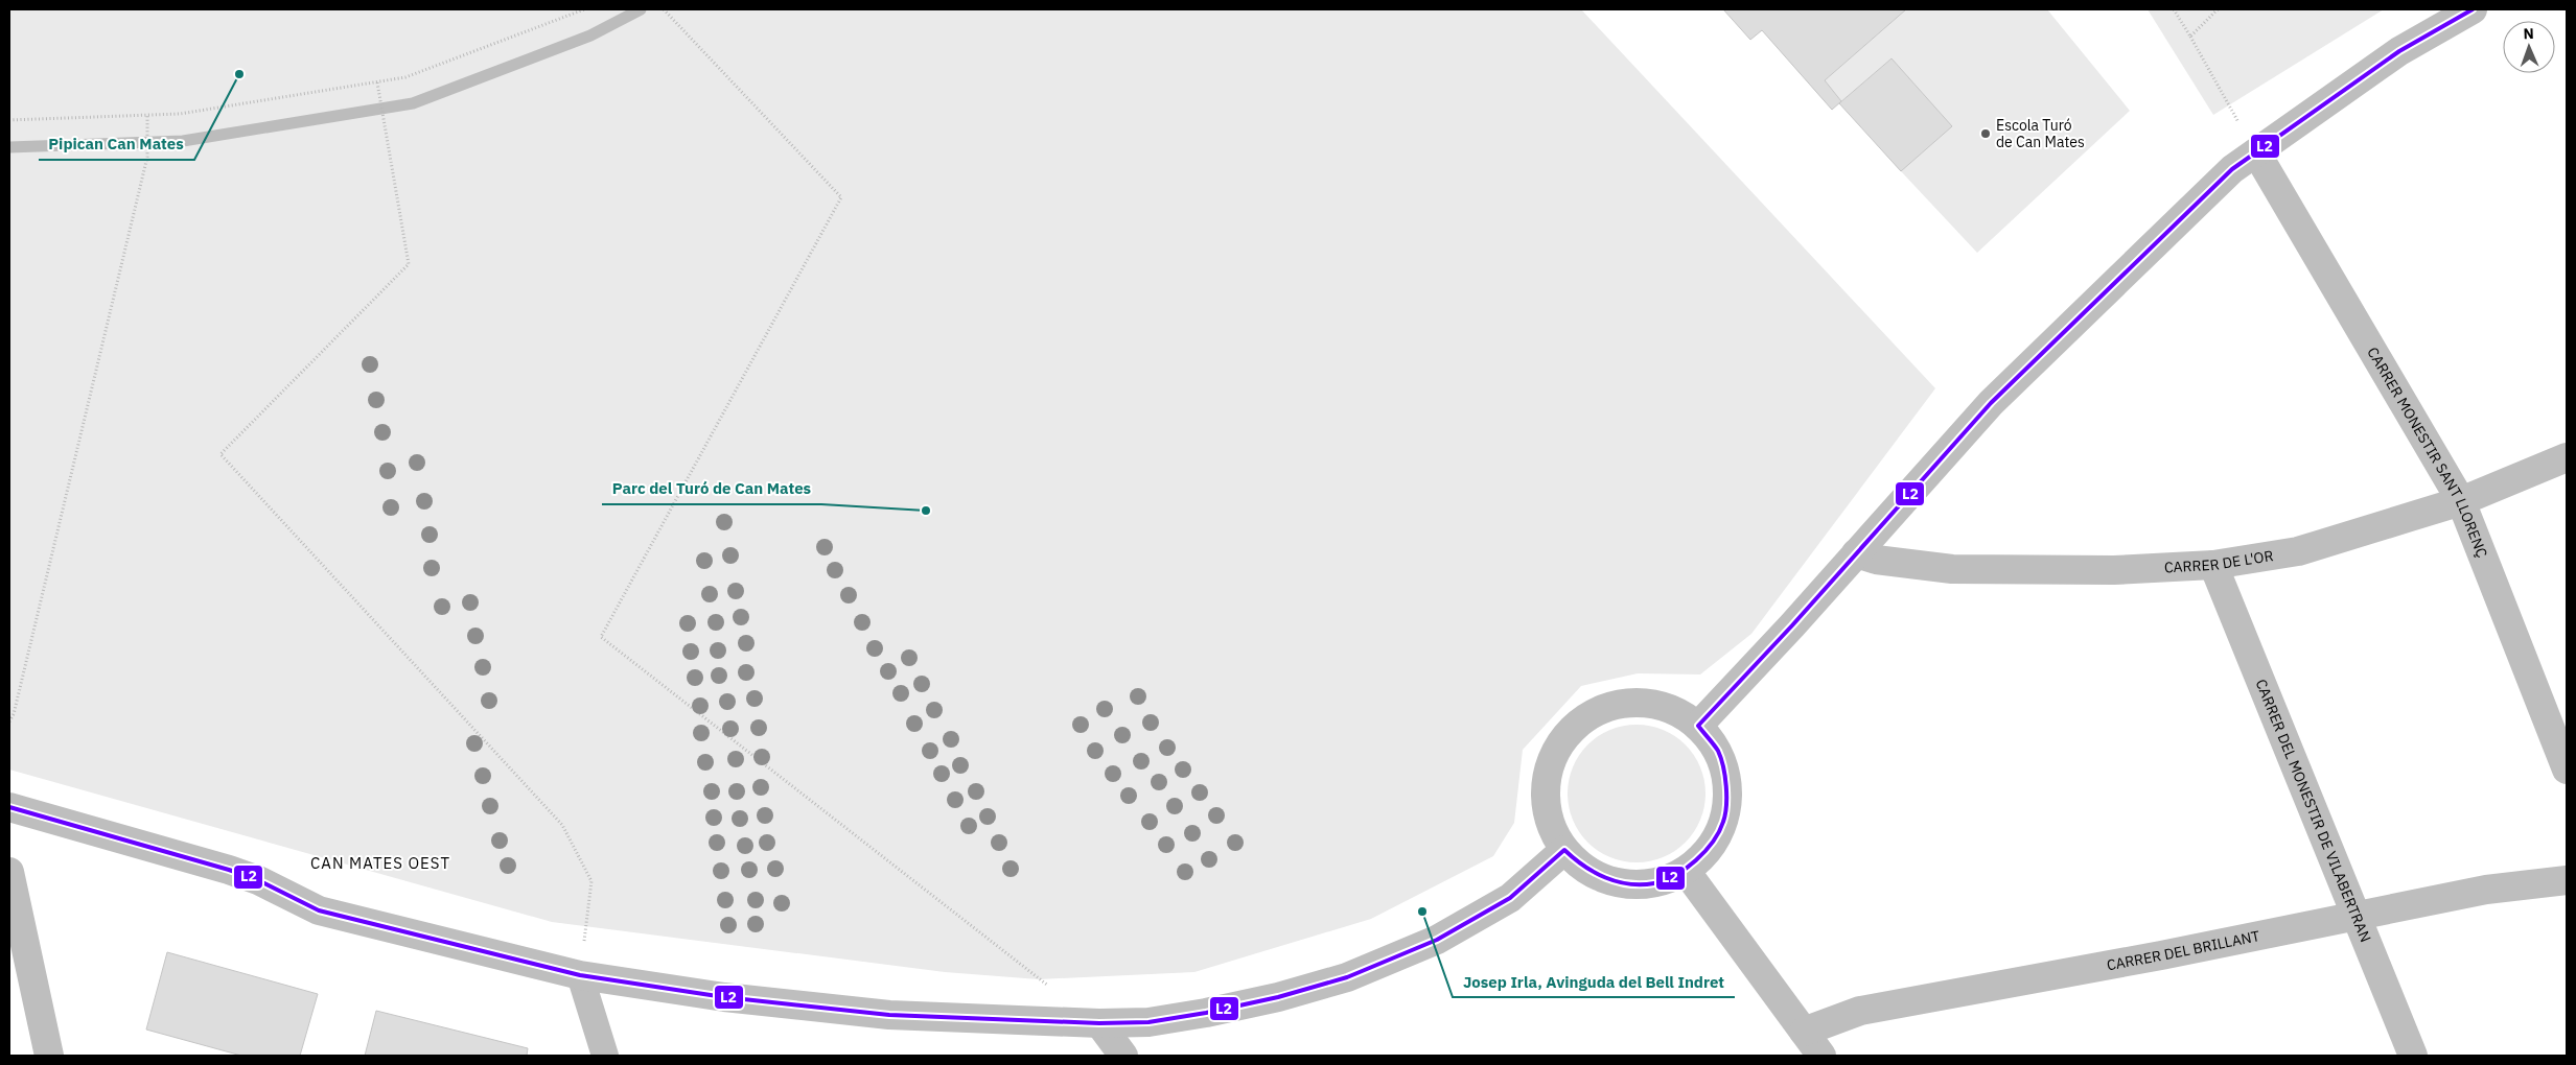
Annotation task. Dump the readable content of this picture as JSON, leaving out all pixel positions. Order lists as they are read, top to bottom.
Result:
{
  "streets": {
    "street": [
      "CARRER MONESTIR SANT LLORENÇ",
      "CARRER DE L'OR",
      "CARRER DEL MONESTIR DE VILABERTRAN",
      "CARRER DEL BRILLANT"
    ]
  },
  "crossings": [
    ["CARRER MONESTIR SANT LLORENÇ", "CARRER DE L'OR"],
    ["CARRER DE L'OR", "CARRER DEL MONESTIR DE VILABERTRAN"],
    ["CARRER DEL MONESTIR DE VILABERTRAN", "CARRER DEL BRILLANT"]
  ],
  "districts": ["CAN MATES OEST"],
  "places": [
    "Pipican Can Mates",
    "Escola Turó de Can Mates",
    "Parc del Turó de Can Mates",
    "Josep Irla, Avinguda del Bell Indret"
  ],
  "lines": ["transit line L2"],
  "north": "top"
}
